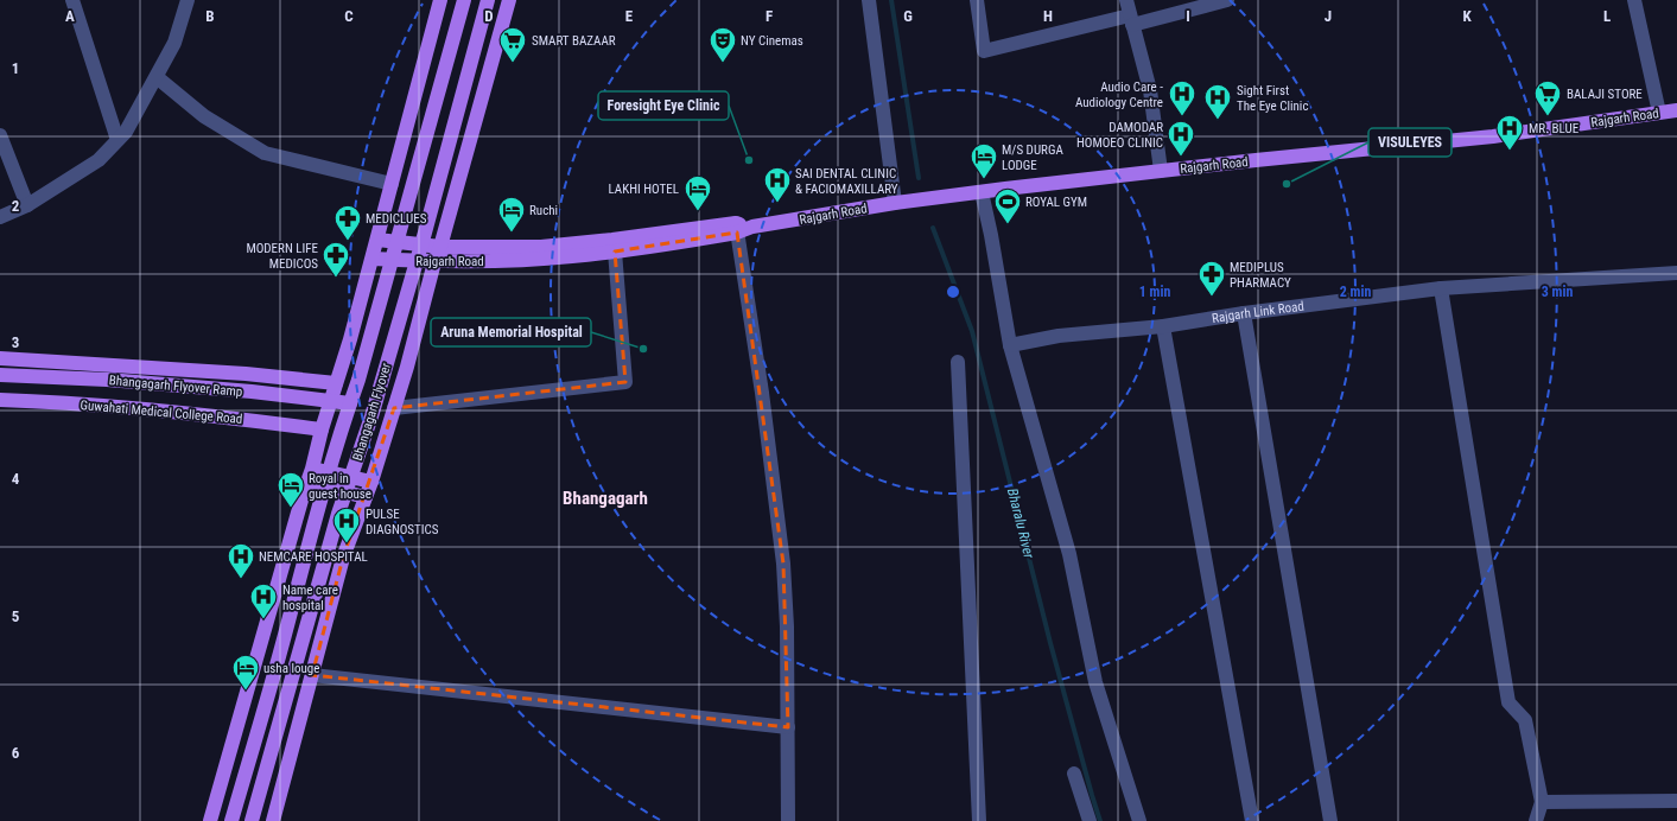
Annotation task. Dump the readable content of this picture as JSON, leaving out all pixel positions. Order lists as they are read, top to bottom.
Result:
{
  "streets": {
    "main road": [
      "Rajgarh Road",
      "Bhangagarh Flyover Ramp",
      "Guwahati Medical College Road",
      "Bhangagarh Flyover"
    ],
    "street": ["Rajgarh Link Road"]
  },
  "crossings": [
    ["Bhangagarh Flyover Ramp", "Bhangagarh Flyover"]
  ],
  "districts": ["Bhangagarh"],
  "water": ["Bharalu River"],
  "places": {
    "supermarket": ["SMART BAZAAR", "BALAJI STORE"],
    "theatre": ["NY Cinemas"],
    "hospital": [
      "Audio Care - Audiology Centre",
      "Sight First The Eye Clinic",
      "MR. BLUE",
      "DAMODAR HOMOEO CLINIC",
      "SAI DENTAL CLINIC & FACIOMAXILLARY",
      "PULSE DIAGNOSTICS",
      "NEMCARE HOSPITAL",
      "Name care hospital"
    ],
    "other": ["Foresight Eye Clinic", "VISULEYES", "Aruna Memorial Hospital"],
    "hotel": [
      "M/S DURGA LODGE",
      "LAKHI HOTEL",
      "Ruchi",
      "Royal in guest house",
      "usha louge"
    ],
    "sports": ["ROYAL GYM"],
    "pharmacy": ["MEDICLUES", "MODERN LIFE MEDICOS", "MEDIPLUS PHARMACY"]
  },
  "grid": {
    "columns": [
      "A",
      "B",
      "C",
      "D",
      "E",
      "F",
      "G",
      "H",
      "I",
      "J",
      "K",
      "L"
    ],
    "rows": [
      "1",
      "2",
      "3",
      "4",
      "5",
      "6"
    ]
  },
  "rings": ["1 min", "2 min", "3 min"]
}
